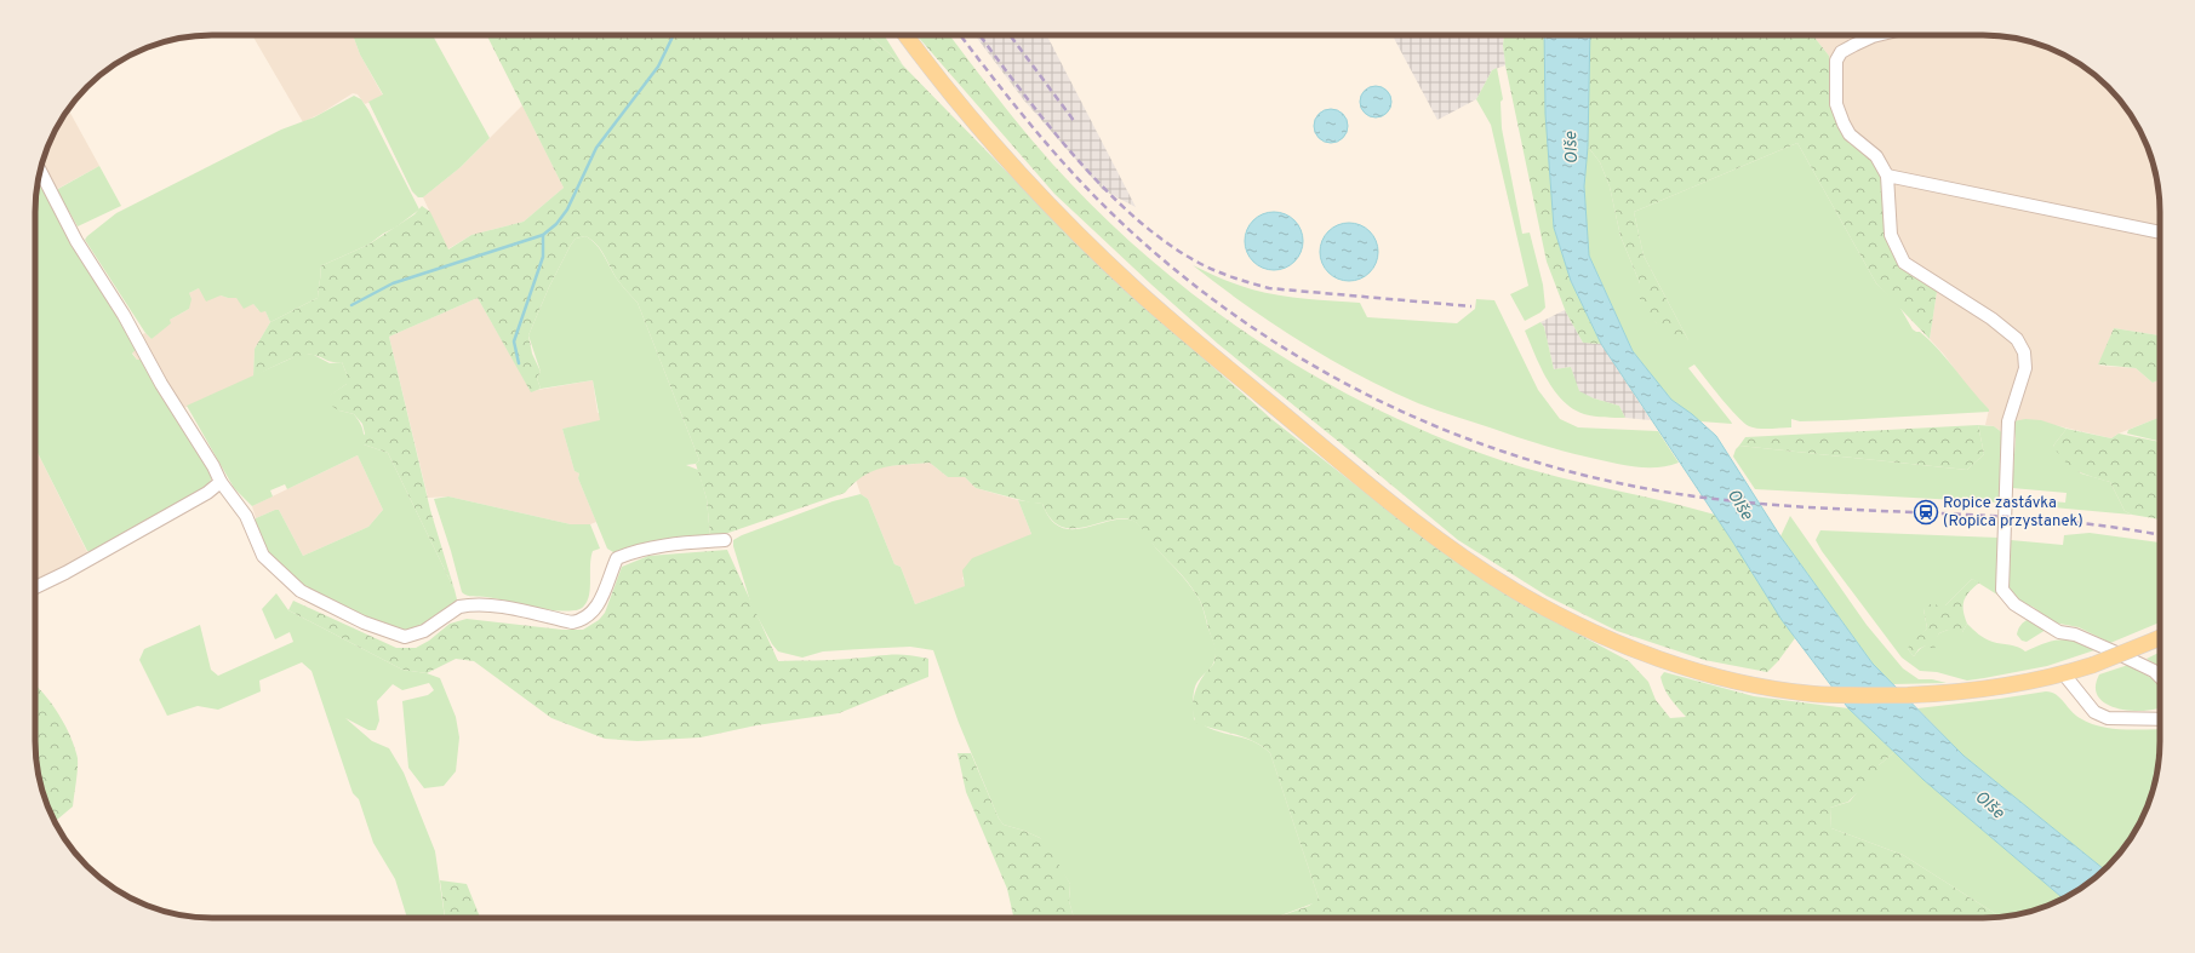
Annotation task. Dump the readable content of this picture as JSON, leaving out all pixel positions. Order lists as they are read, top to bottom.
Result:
{
  "water": ["Olše"],
  "places": {
    "station": ["Ropice zastávka (Ropica przystanek)"]
  }
}
